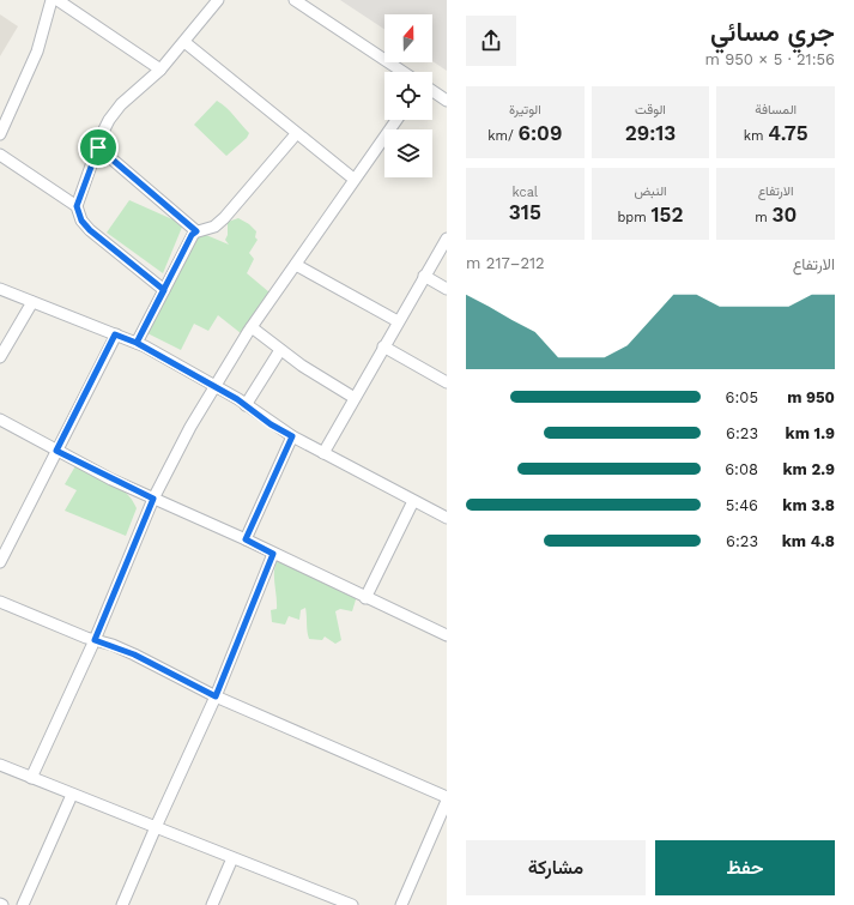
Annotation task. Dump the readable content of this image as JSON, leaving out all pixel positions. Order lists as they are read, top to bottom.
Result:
{
  "north": "top",
  "page": {
    "heading": ["جري مسائي", "21:56 · 5 × 950 m"],
    "stats": [
      ["المسافة", "4.75 km"],
      ["الوقت", "29:13"],
      ["الوتيرة", "6:09 /km"],
      ["الارتفاع", "30 m"],
      ["النبض", "152 bpm"],
      ["kcal", "315"]
    ],
    "chart": ["الارتفاع", "212–217 m"],
    "list": [
      {
        "name": "950 m",
        "note": "6:05"
      },
      {
        "name": "1.9 km",
        "note": "6:23"
      },
      {
        "name": "2.9 km",
        "note": "6:08"
      },
      {
        "name": "3.8 km",
        "note": "5:46"
      },
      {
        "name": "4.8 km",
        "note": "6:23"
      }
    ],
    "buttons": ["حفظ", "مشاركة"]
  }
}
